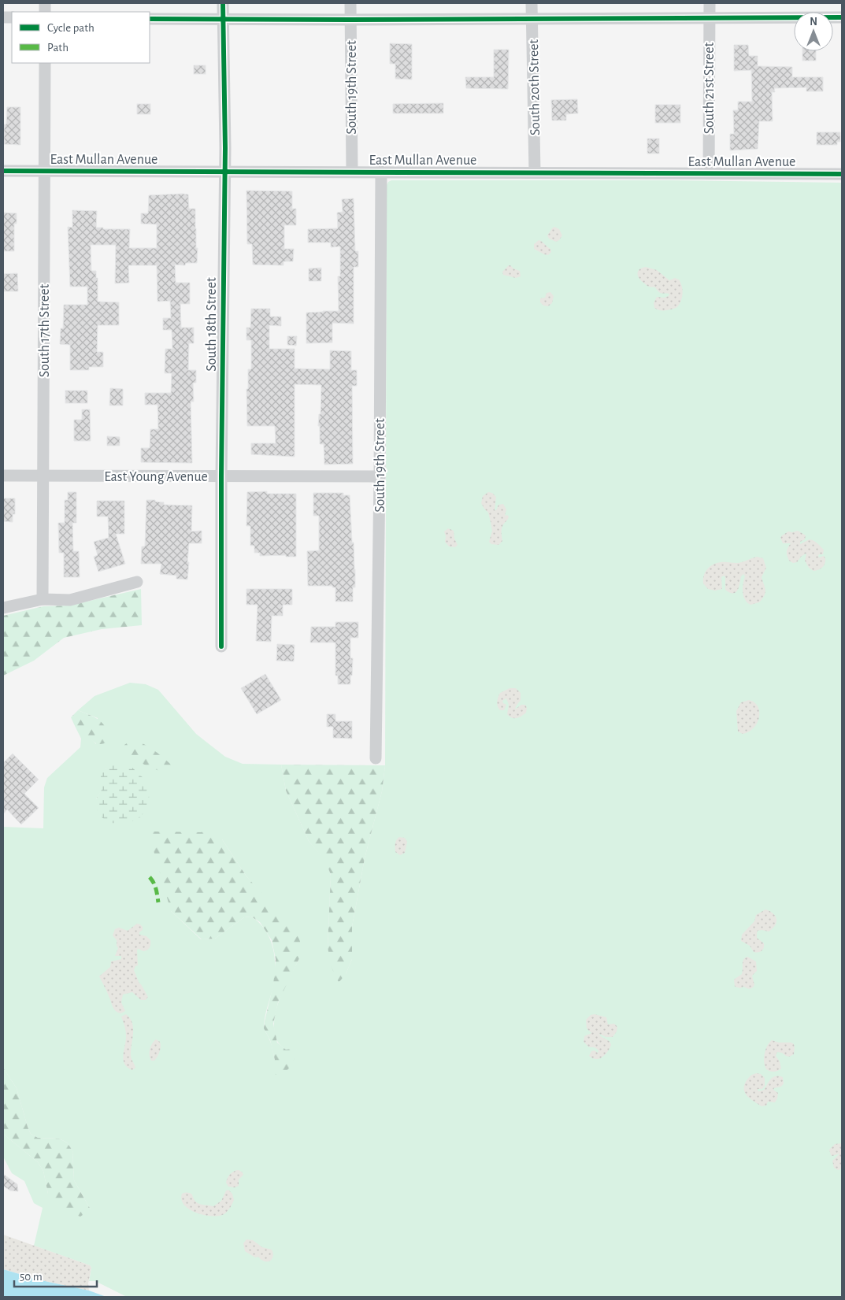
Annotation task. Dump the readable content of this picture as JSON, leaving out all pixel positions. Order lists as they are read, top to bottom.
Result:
{
  "streets": {
    "street": [
      "South 19th Street",
      "South 20th Street",
      "South 21st Street",
      "East Mullan Avenue",
      "South 18th Street",
      "South 17th Street",
      "East Young Avenue"
    ]
  },
  "crossings": [
    ["South 19th Street", "East Mullan Avenue"],
    ["South 19th Street", "East Young Avenue"],
    ["South 20th Street", "East Mullan Avenue"],
    ["South 21st Street", "East Mullan Avenue"],
    ["East Mullan Avenue", "South 18th Street"],
    ["East Mullan Avenue", "South 17th Street"],
    ["South 18th Street", "East Young Avenue"],
    ["South 17th Street", "East Young Avenue"]
  ],
  "legend": ["Cycle path", "Path"],
  "scale_bar": "50 m",
  "north": "top"
}
